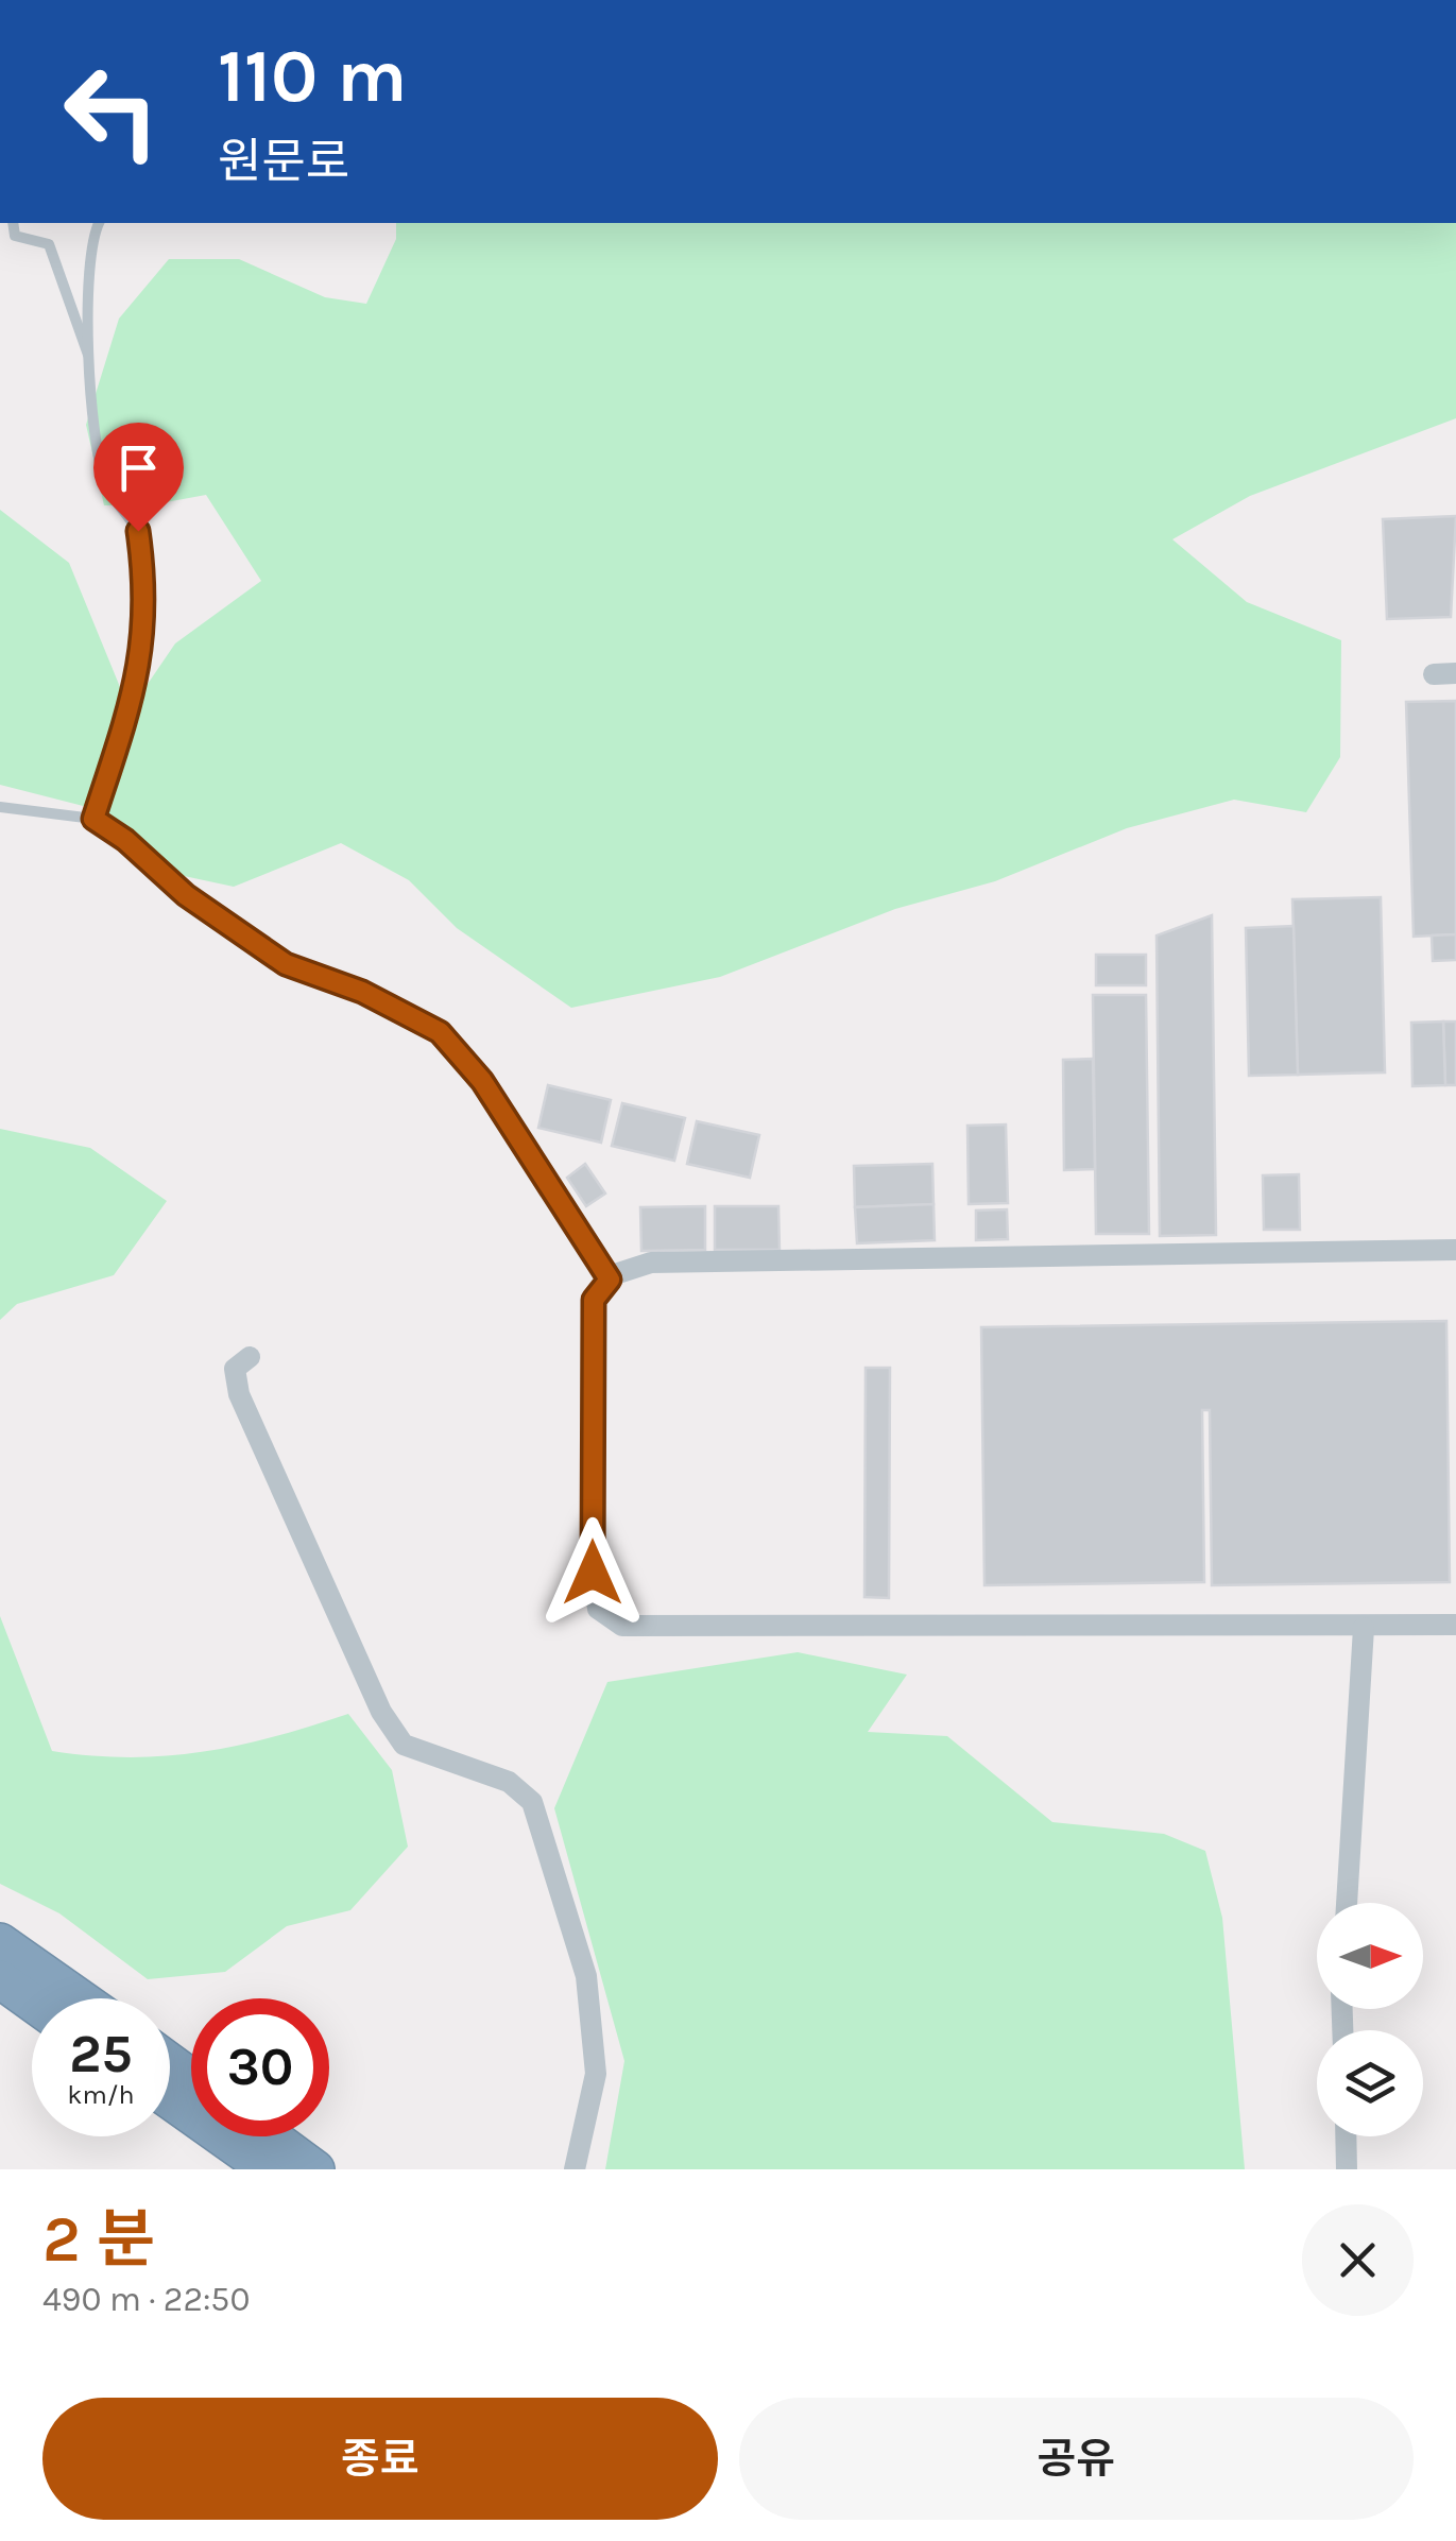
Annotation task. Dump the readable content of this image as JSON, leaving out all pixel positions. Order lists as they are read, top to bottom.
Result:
{
  "north": "right",
  "page": {
    "turn": ["110 m", "원문로"],
    "speed": "25 km/h",
    "limit": "30",
    "heading": ["2 분", "490 m · 22:50"],
    "buttons": ["종료", "공유"]
  }
}
